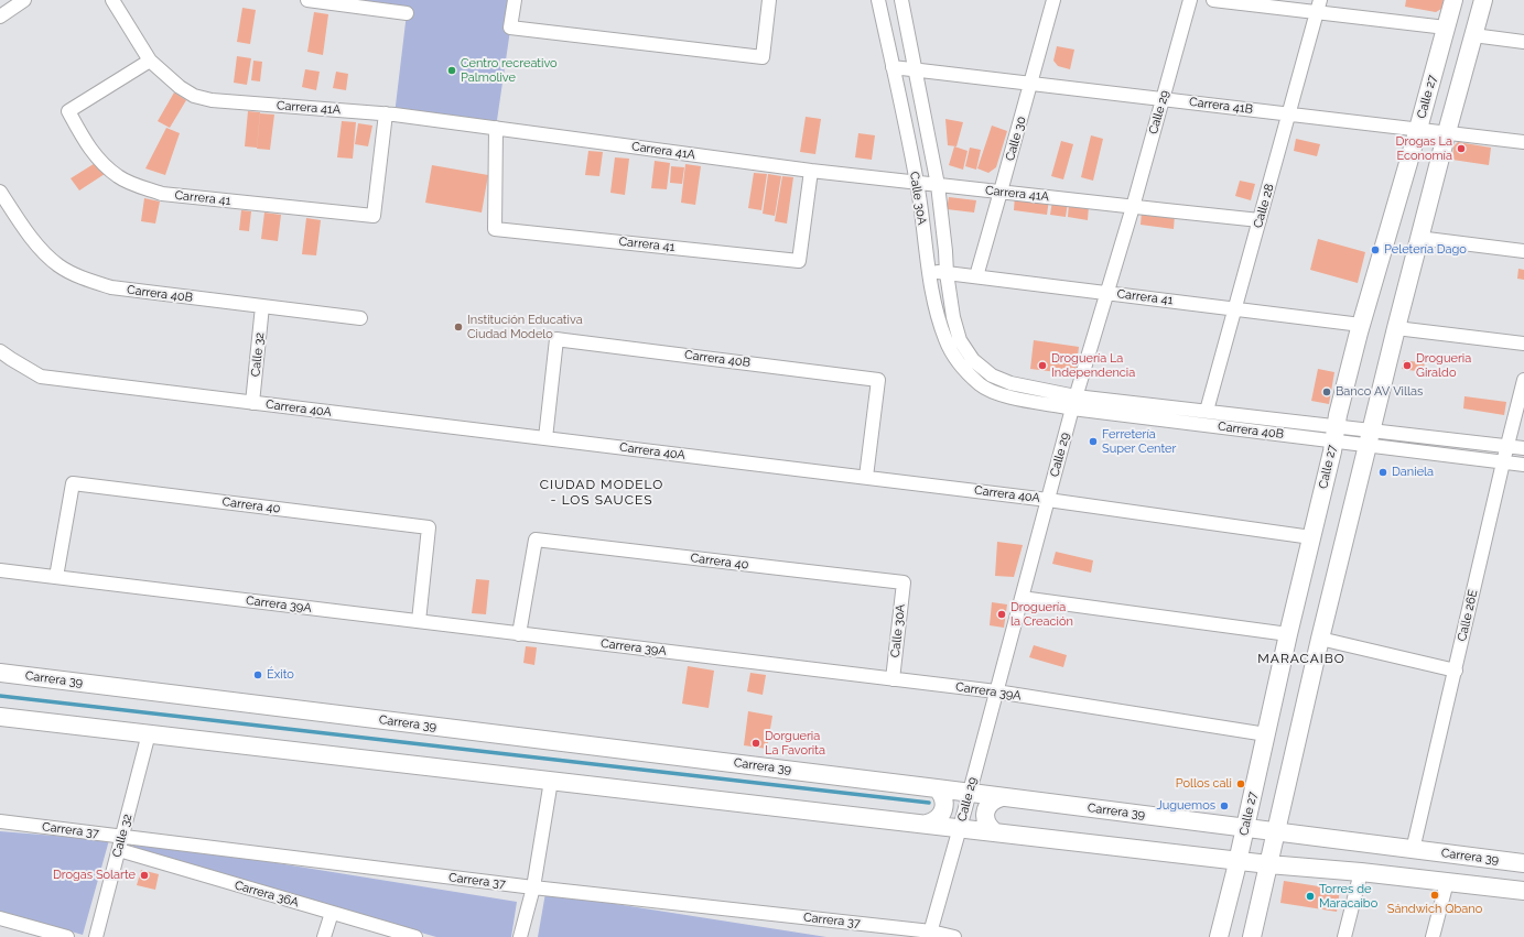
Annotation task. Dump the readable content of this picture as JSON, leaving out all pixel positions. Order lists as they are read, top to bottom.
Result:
{
  "streets": {
    "main road": ["Calle 27", "Carrera 39"],
    "street": [
      "Carrera 41B",
      "Carrera 41A",
      "Calle 29",
      "Calle 30",
      "Carrera 41",
      "Calle 30A",
      "Calle 28",
      "Carrera 40B",
      "Calle 32",
      "Carrera 40A",
      "Carrera 40",
      "Carrera 39A",
      "Calle 26E",
      "Carrera 37",
      "Carrera 36A"
    ]
  },
  "crossings": [
    ["Calle 27", "Carrera 41B"],
    ["Calle 27", "Carrera 41"],
    ["Calle 27", "Carrera 40B"],
    ["Calle 27", "Carrera 40A"],
    ["Calle 27", "Carrera 39A"],
    ["Calle 27", "Carrera 39"],
    ["Carrera 41B", "Calle 29"],
    ["Carrera 41B", "Calle 30"],
    ["Carrera 41B", "Calle 30A"],
    ["Carrera 41B", "Calle 28"],
    ["Carrera 41A", "Calle 29"],
    ["Carrera 41A", "Calle 30"],
    ["Carrera 41A", "Carrera 41"],
    ["Carrera 41A", "Calle 30A"],
    ["Carrera 41A", "Calle 28"],
    ["Calle 29", "Carrera 41"],
    ["Calle 29", "Carrera 40B"],
    ["Calle 29", "Carrera 40A"],
    ["Calle 29", "Carrera 39A"],
    ["Calle 29", "Carrera 39"],
    ["Calle 29", "Carrera 37"],
    ["Calle 30", "Carrera 41"],
    ["Carrera 41", "Calle 30A"],
    ["Carrera 41", "Calle 28"],
    ["Calle 30A", "Carrera 40B"],
    ["Calle 30A", "Carrera 40"],
    ["Calle 30A", "Carrera 39A"],
    ["Calle 28", "Carrera 40B"],
    ["Carrera 40B", "Calle 32"],
    ["Carrera 40B", "Carrera 40A"],
    ["Carrera 40B", "Calle 26E"],
    ["Calle 32", "Carrera 40A"],
    ["Calle 32", "Carrera 37"],
    ["Calle 32", "Carrera 36A"],
    ["Carrera 40", "Carrera 39A"],
    ["Calle 26E", "Carrera 39"]
  ],
  "districts": ["CIUDAD MODELO - LOS SAUCES", "MARACAIBO"],
  "places": [
    "Centro recreativo Palmolive",
    "Drogas La Economía",
    "Peletería Dago",
    "Institución Educativa Ciudad Modelo",
    "Droguería La Independencia",
    "Drogueria Giraldo",
    "Banco AV Villas",
    "Ferretería Super Center",
    "Daniela",
    "Droguería la Creación",
    "Éxito",
    "Dorgueria La Favorita",
    "Pollos cali",
    "Juguemos",
    "Drogas Solarte",
    "Sándwich Qbano",
    "Torres de Maracaibo"
  ]
}
